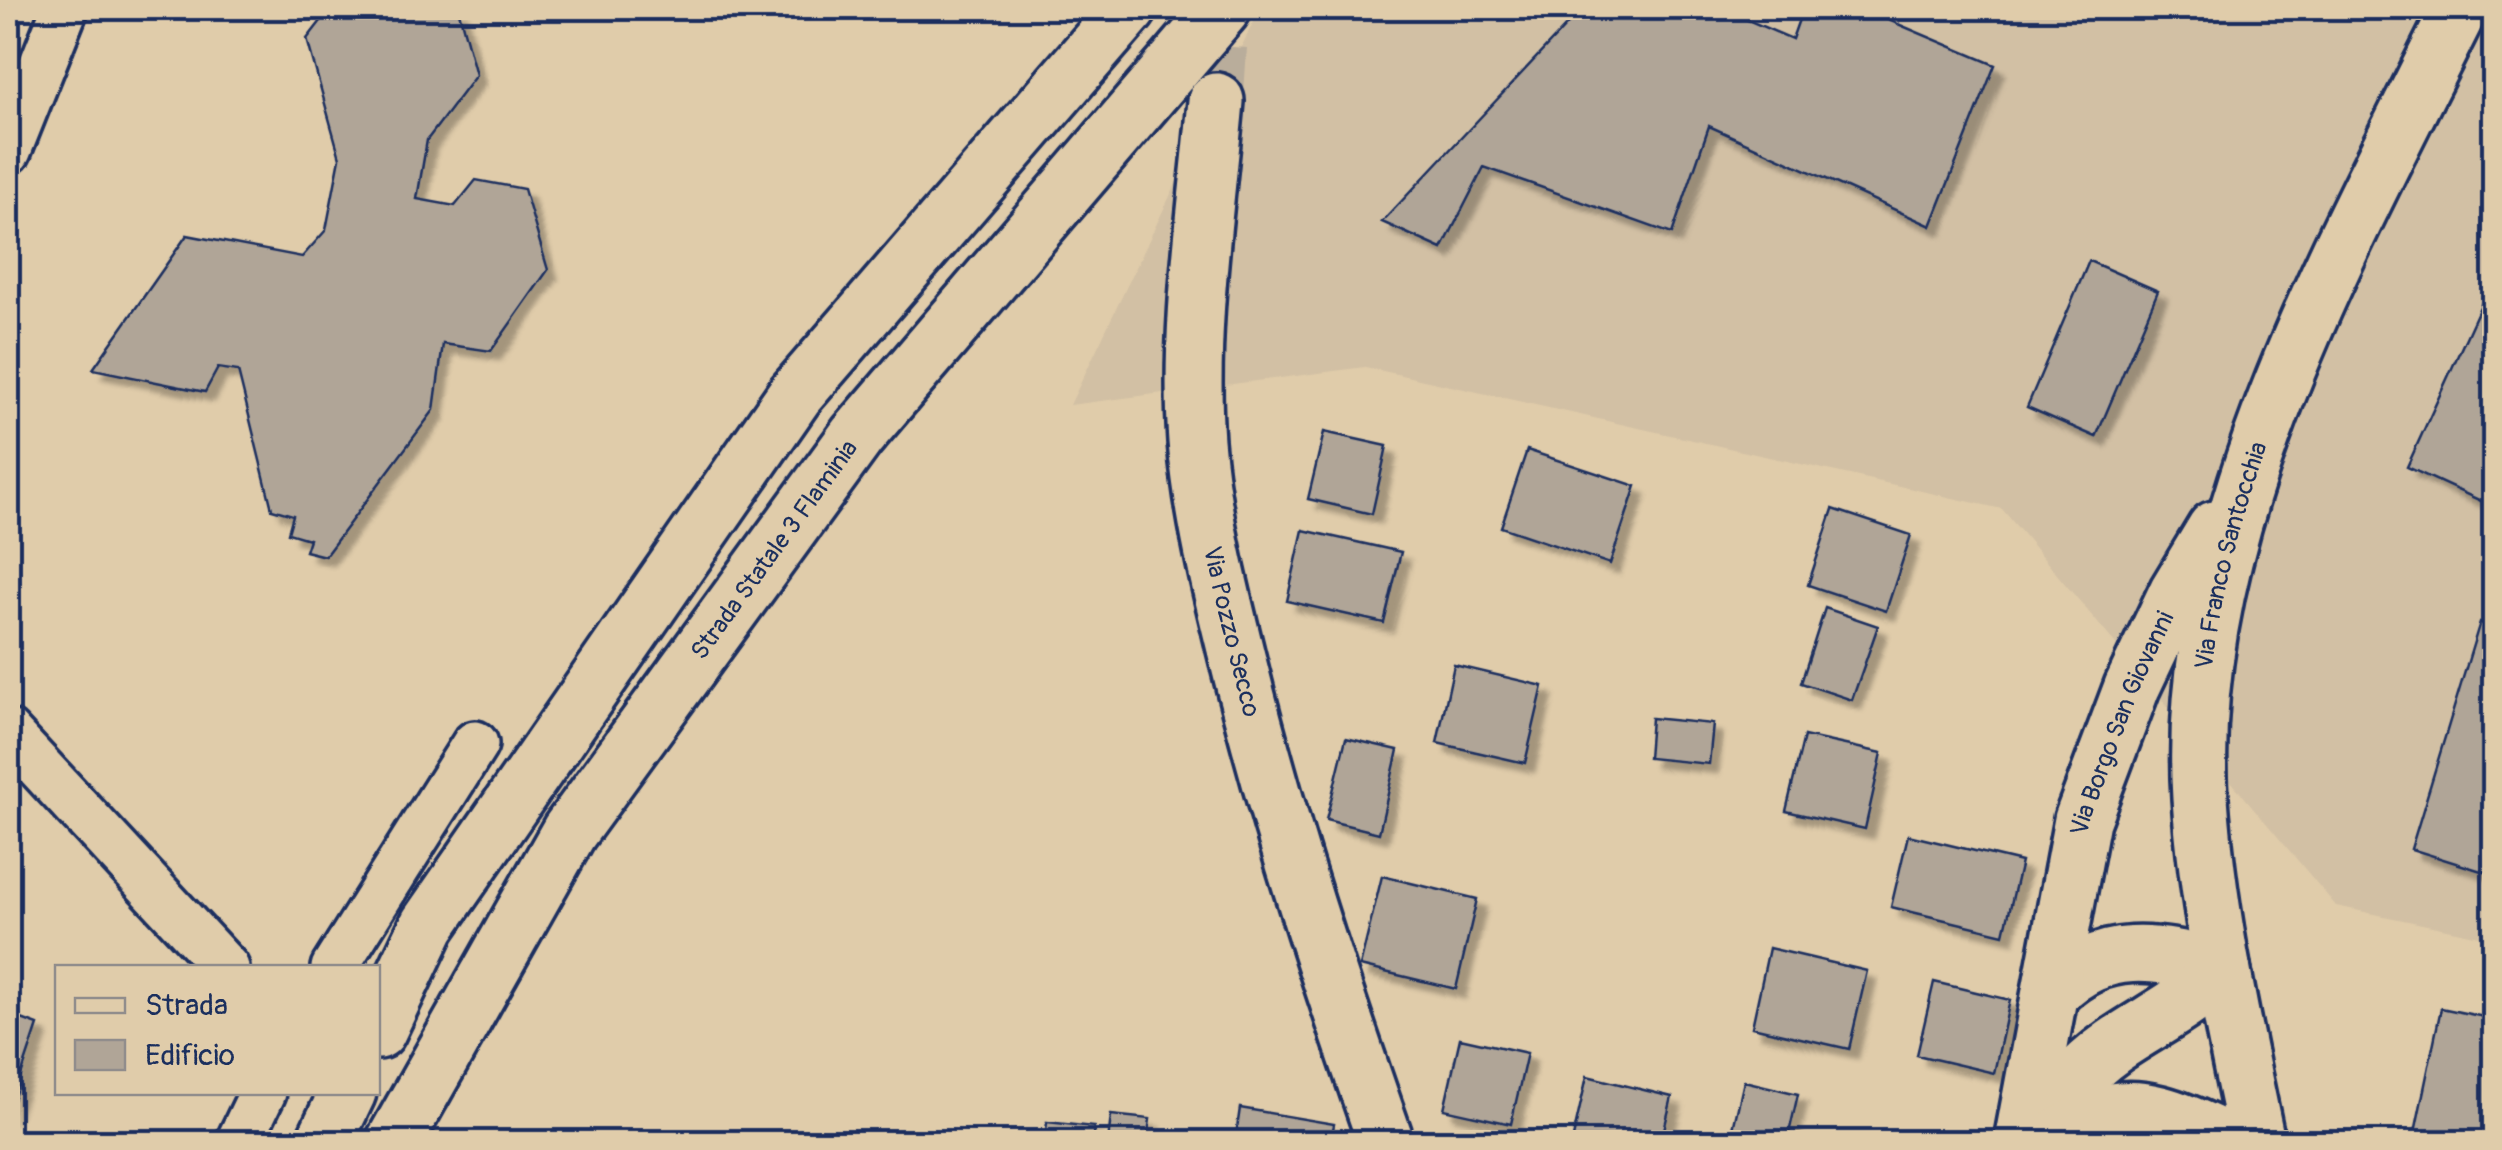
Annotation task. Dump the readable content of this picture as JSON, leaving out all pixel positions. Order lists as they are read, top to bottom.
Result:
{
  "streets": {
    "main road": [
      "Strada Statale 3 Flaminia",
      "Via Franco Santocchia",
      "Via Pozzo Secco",
      "Via Borgo San Giovanni"
    ]
  },
  "crossings": [
    ["Via Franco Santocchia", "Via Borgo San Giovanni"]
  ],
  "legend": ["Strada", "Edificio"]
}
